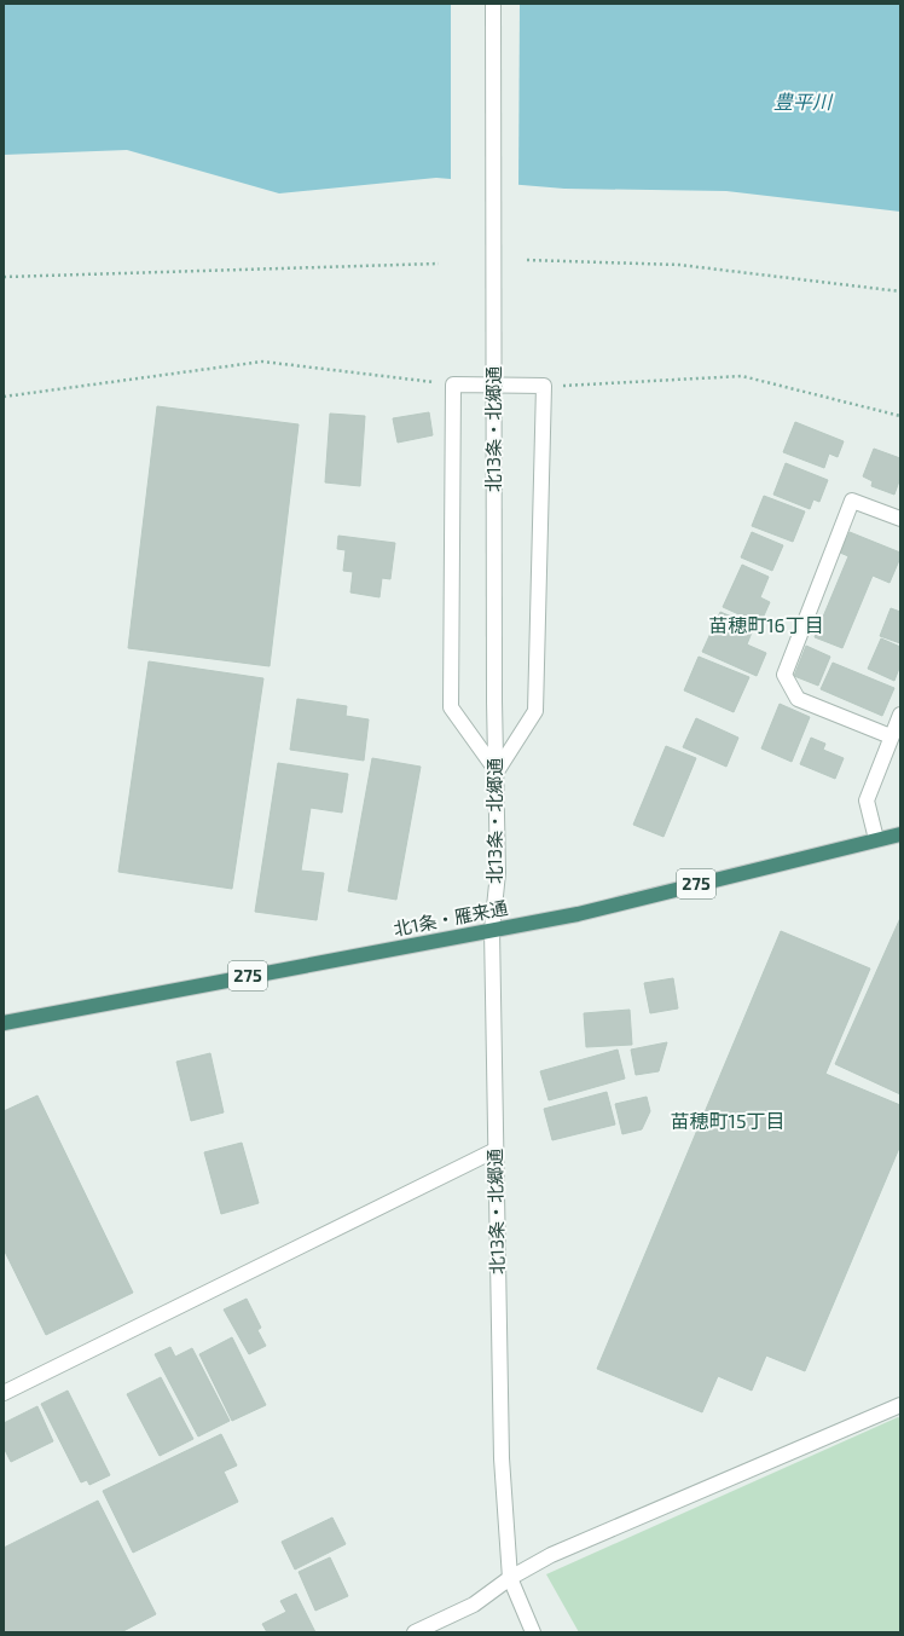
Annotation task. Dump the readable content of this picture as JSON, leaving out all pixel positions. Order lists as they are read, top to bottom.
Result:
{
  "streets": {
    "highway": ["275", "北1条・雁来通"],
    "street": ["北13条・北郷通"]
  },
  "crossings": [
    ["北13条・北郷通", "北1条・雁来通"]
  ],
  "districts": ["苗穂町16丁目", "苗穂町15丁目"],
  "water": ["豊平川"]
}
